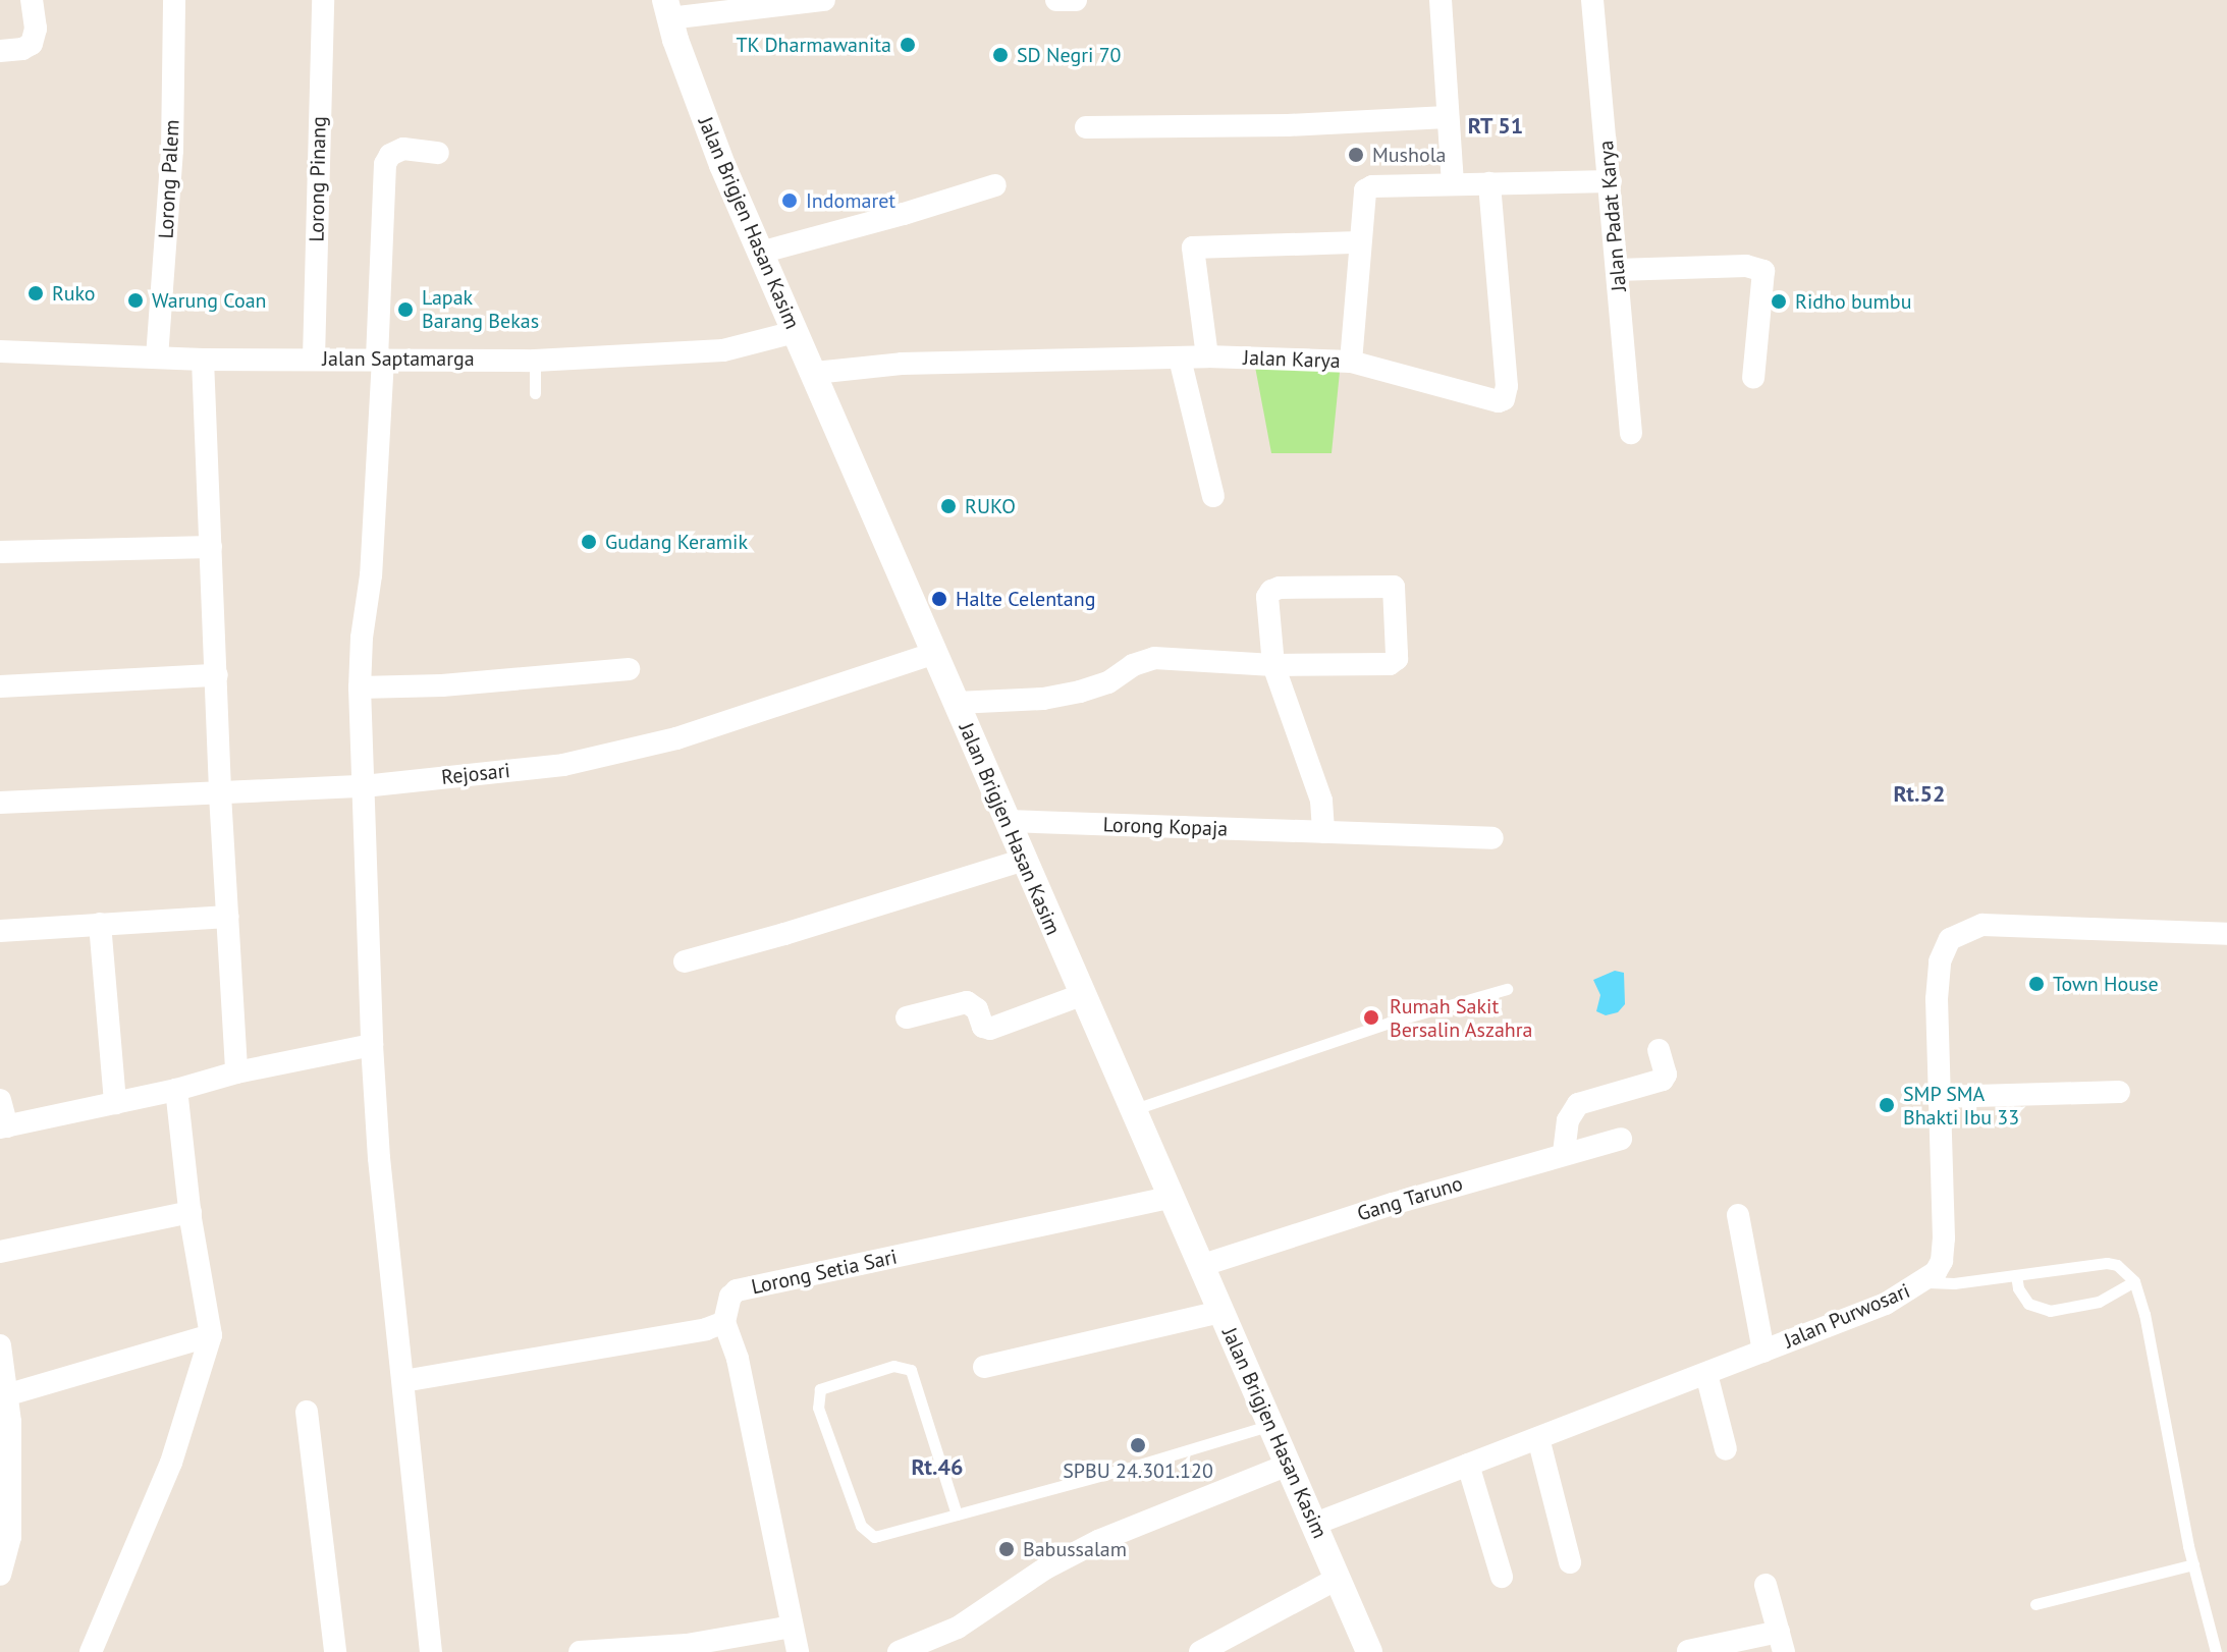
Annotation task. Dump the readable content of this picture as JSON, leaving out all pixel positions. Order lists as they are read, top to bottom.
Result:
{
  "streets": {
    "street": [
      "Lorong Palem",
      "Lorong Pinang",
      "Jalan Padat Karya",
      "Jalan Brigjen Hasan Kasim",
      "Jalan Saptamarga",
      "Jalan Karya",
      "Rejosari",
      "Lorong Kopaja",
      "Gang Taruno",
      "Lorong Setia Sari",
      "Jalan Purwosari"
    ]
  },
  "crossings": [
    ["Lorong Palem", "Jalan Saptamarga"],
    ["Lorong Pinang", "Jalan Saptamarga"],
    ["Jalan Padat Karya", "Jalan Karya"],
    ["Jalan Brigjen Hasan Kasim", "Jalan Saptamarga"],
    ["Jalan Brigjen Hasan Kasim", "Jalan Karya"],
    ["Jalan Brigjen Hasan Kasim", "Rejosari"],
    ["Jalan Brigjen Hasan Kasim", "Lorong Kopaja"],
    ["Jalan Brigjen Hasan Kasim", "Gang Taruno"],
    ["Jalan Brigjen Hasan Kasim", "Lorong Setia Sari"],
    ["Jalan Brigjen Hasan Kasim", "Jalan Purwosari"]
  ],
  "districts": ["RT 51", "Rt.52", "Rt.46"],
  "places": [
    "TK Dharmawanita",
    "SD Negri 70",
    "Mushola",
    "Indomaret",
    "Ruko",
    "Warung Coan",
    "Ridho bumbu",
    "Lapak Barang Bekas",
    "RUKO",
    "Gudang Keramik",
    "Halte Celentang",
    "Town House",
    "Rumah Sakit Bersalin Aszahra",
    "SMP SMA Bhakti Ibu 33",
    "SPBU 24.301.120",
    "Babussalam"
  ]
}
